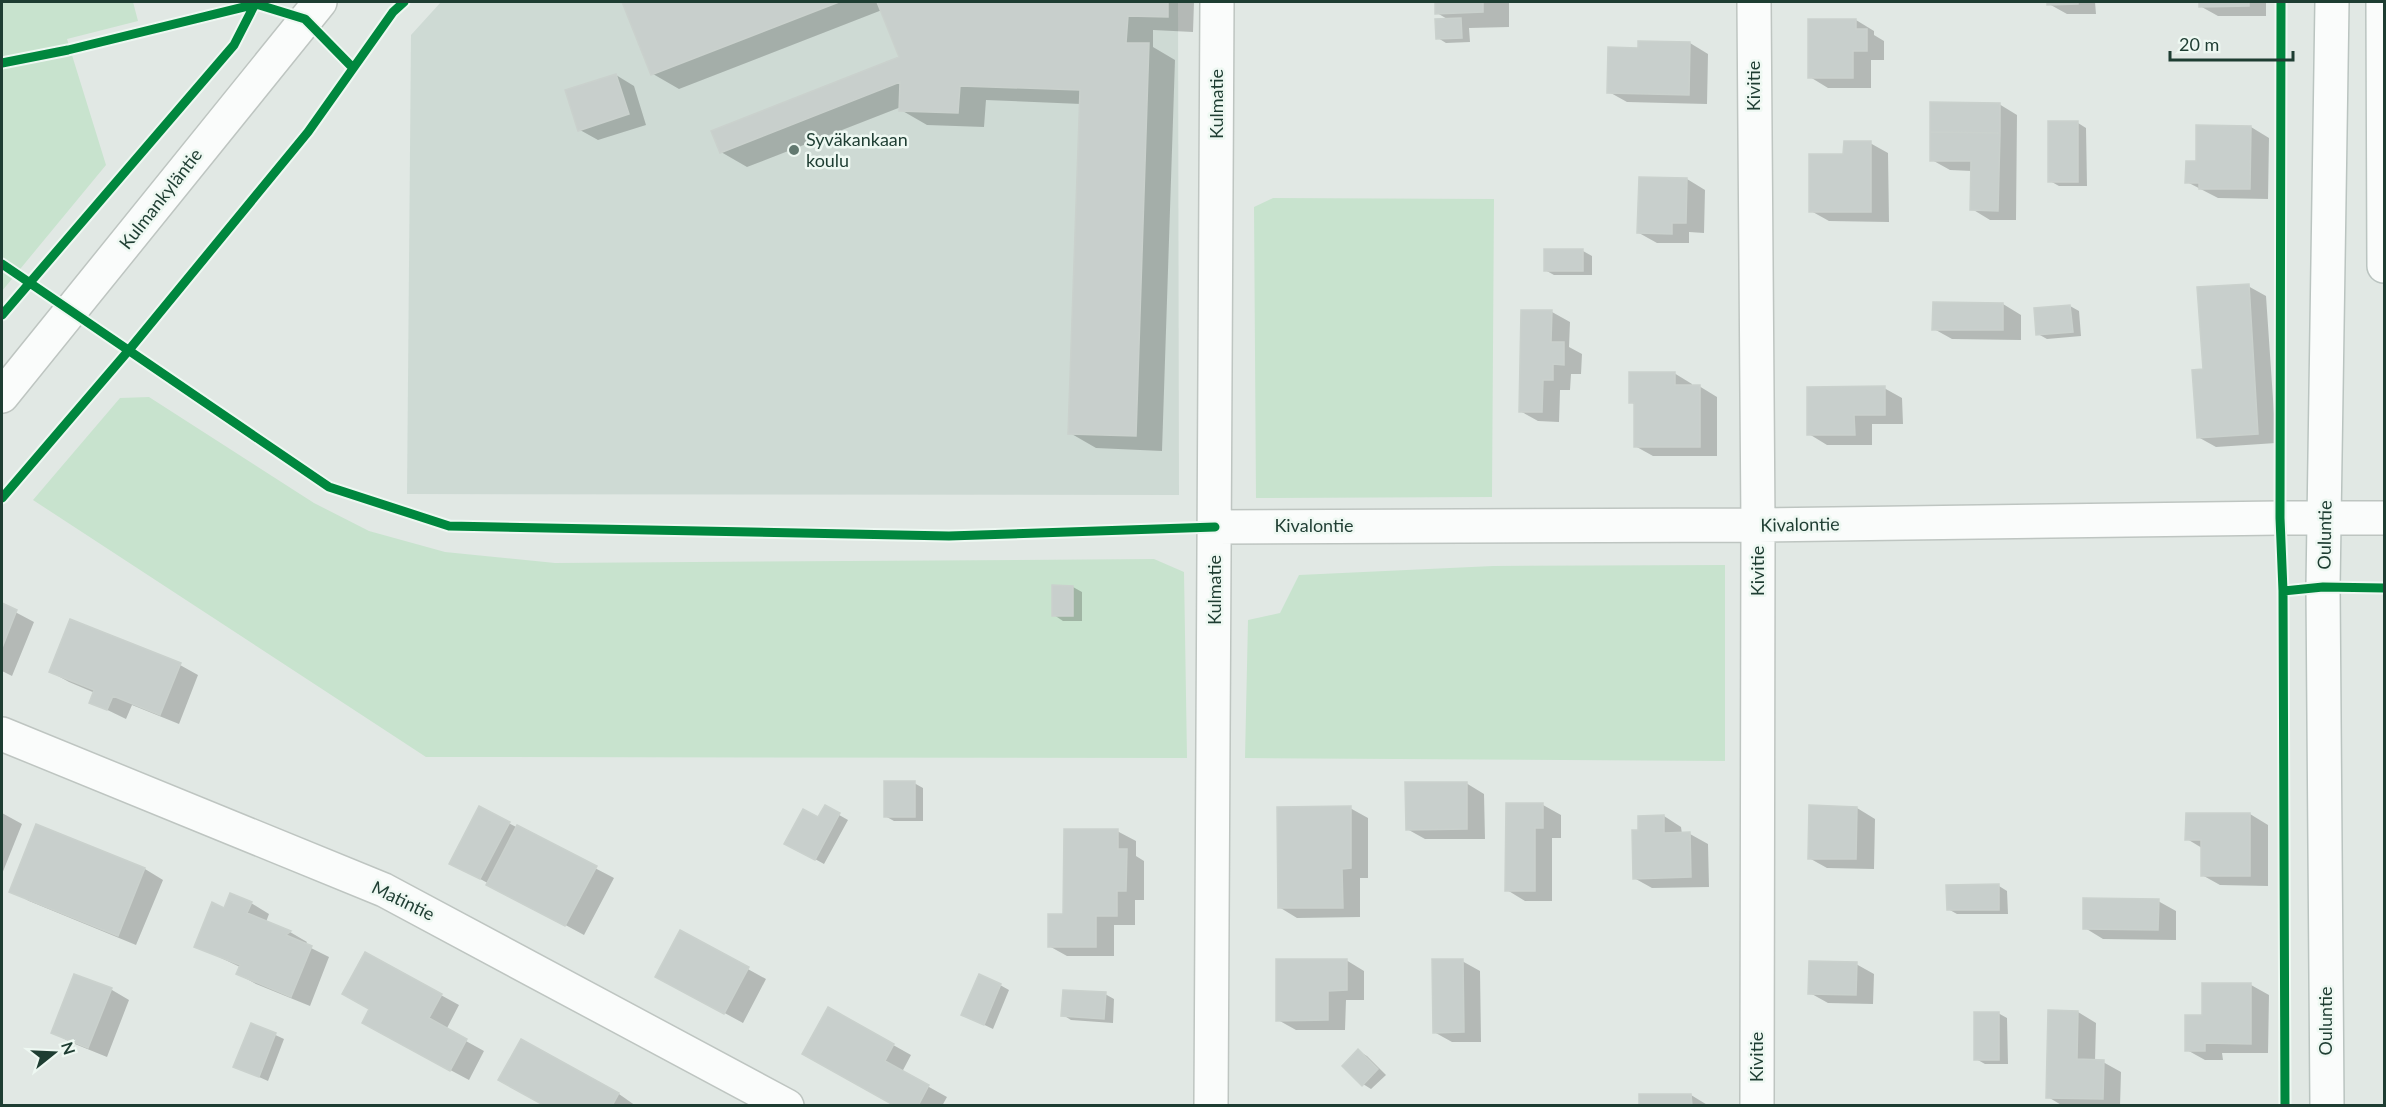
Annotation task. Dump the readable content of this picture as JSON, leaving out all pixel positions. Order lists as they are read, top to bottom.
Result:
{
  "streets": {
    "street": [
      "Kivitie",
      "Kulmatie",
      "Kulmankyläntie",
      "Kivalontie",
      "Ouluntie",
      "Matintie"
    ]
  },
  "crossings": [
    ["Kivitie", "Kivalontie"],
    ["Kulmatie", "Kivalontie"],
    ["Kivalontie", "Ouluntie"]
  ],
  "places": ["Syväkankaan koulu"],
  "scale_bar": "20 m",
  "north": "right"
}
